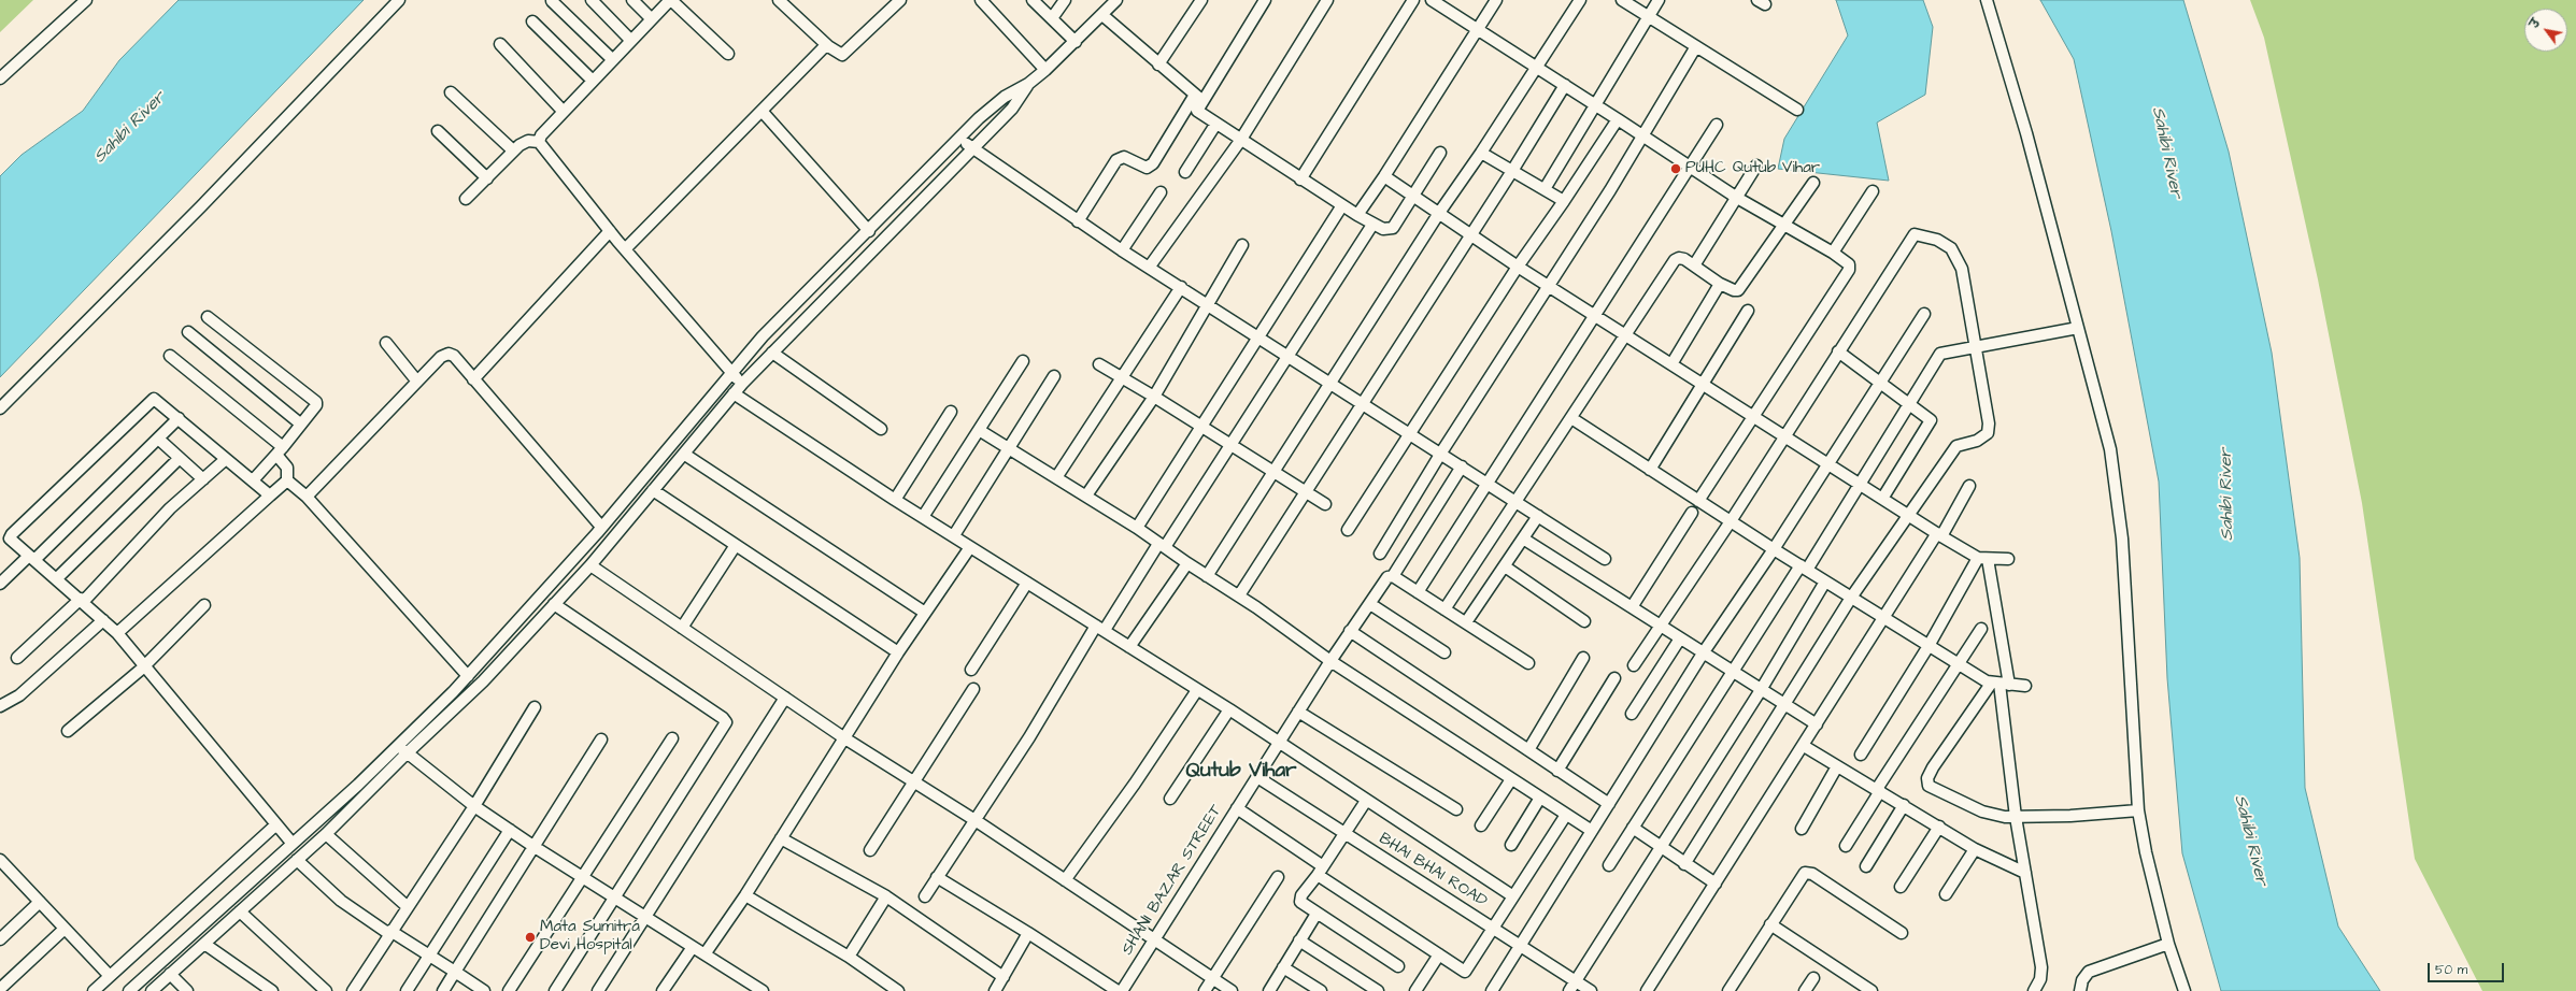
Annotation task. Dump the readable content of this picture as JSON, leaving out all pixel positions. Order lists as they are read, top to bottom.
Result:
{
  "streets": {
    "street": ["BHAI BHAI ROAD", "SHANI BAZAR STREET"]
  },
  "crossings": [
    ["BHAI BHAI ROAD", "SHANI BAZAR STREET"]
  ],
  "districts": ["Qutub Vihar"],
  "water": ["Sahibi River"],
  "places": ["PUHC Qutub Vihar", "Mata Sumitra Devi Hospital"],
  "scale_bar": "50 m",
  "north": "top left"
}
